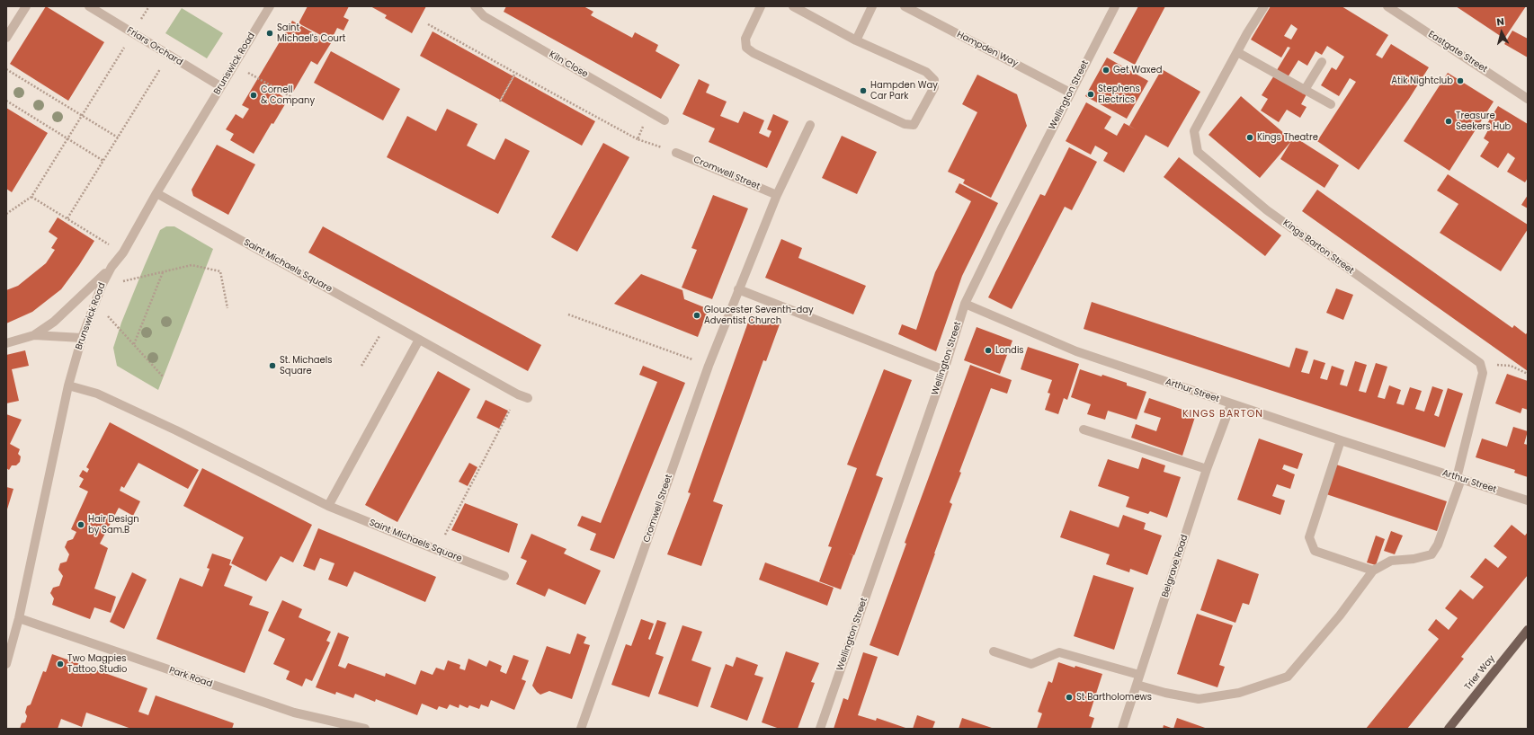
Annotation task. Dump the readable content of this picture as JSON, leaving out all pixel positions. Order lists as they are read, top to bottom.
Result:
{
  "streets": {
    "main road": ["Trier Way"],
    "street": [
      "Friars Orchard",
      "Hampden Way",
      "Eastgate Street",
      "Brunswick Road",
      "Kiln Close",
      "Wellington Street",
      "Cromwell Street",
      "Kings Barton Street",
      "Saint Michaels Square",
      "Arthur Street",
      "Belgrave Road",
      "Park Road"
    ]
  },
  "crossings": [
    ["Friars Orchard", "Brunswick Road"],
    ["Hampden Way", "Wellington Street"],
    ["Brunswick Road", "Saint Michaels Square"],
    ["Brunswick Road", "Park Road"],
    ["Wellington Street", "Arthur Street"],
    ["Arthur Street", "Belgrave Road"]
  ],
  "districts": ["KINGS BARTON"],
  "places": [
    "Saint Michael's Court",
    "Get Waxed",
    "Atik Nightclub",
    "Hampden Way Car Park",
    "Stephens Electrics",
    "Cornell & Company",
    "Treasure Seekers Hub",
    "Kings Theatre",
    "Gloucester Seventh-day Adventist Church",
    "Londis",
    "St. Michaels Square",
    "Hair Design by Sam.B",
    "Two Magpies Tattoo Studio",
    "St Bartholomews"
  ],
  "north": "top"
}
